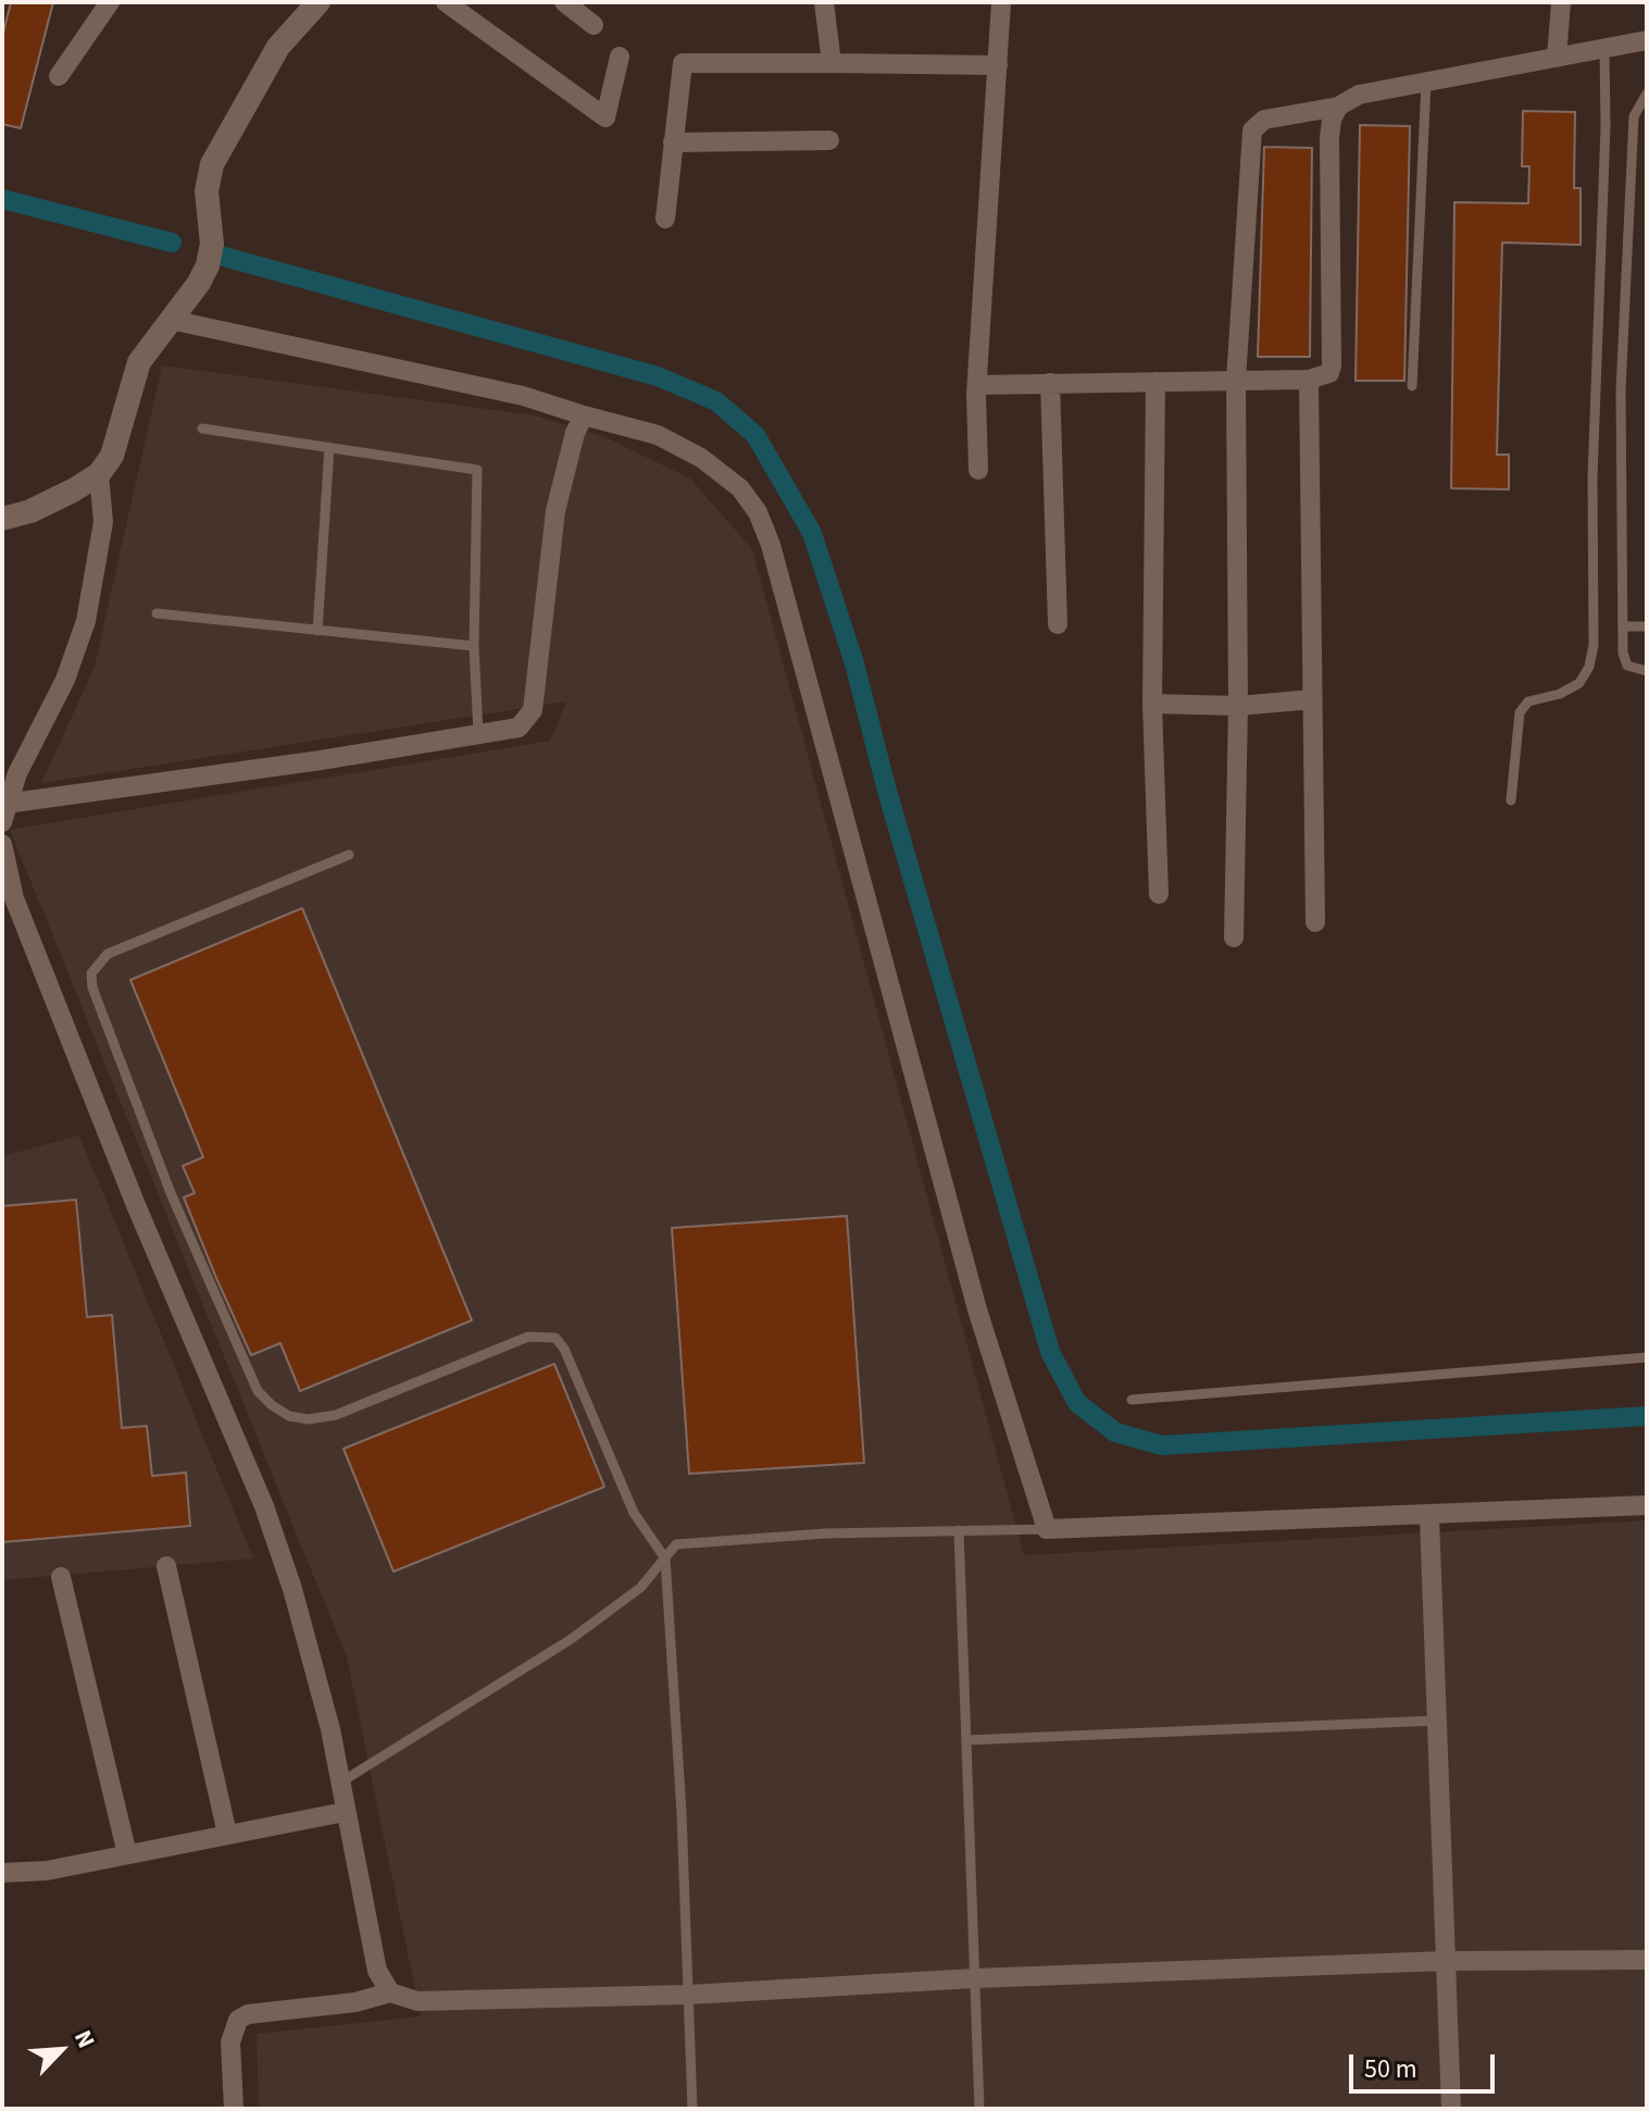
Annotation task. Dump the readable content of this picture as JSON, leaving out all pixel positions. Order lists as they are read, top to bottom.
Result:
{
  "scale_bar": "50 m",
  "north": "top right"
}
